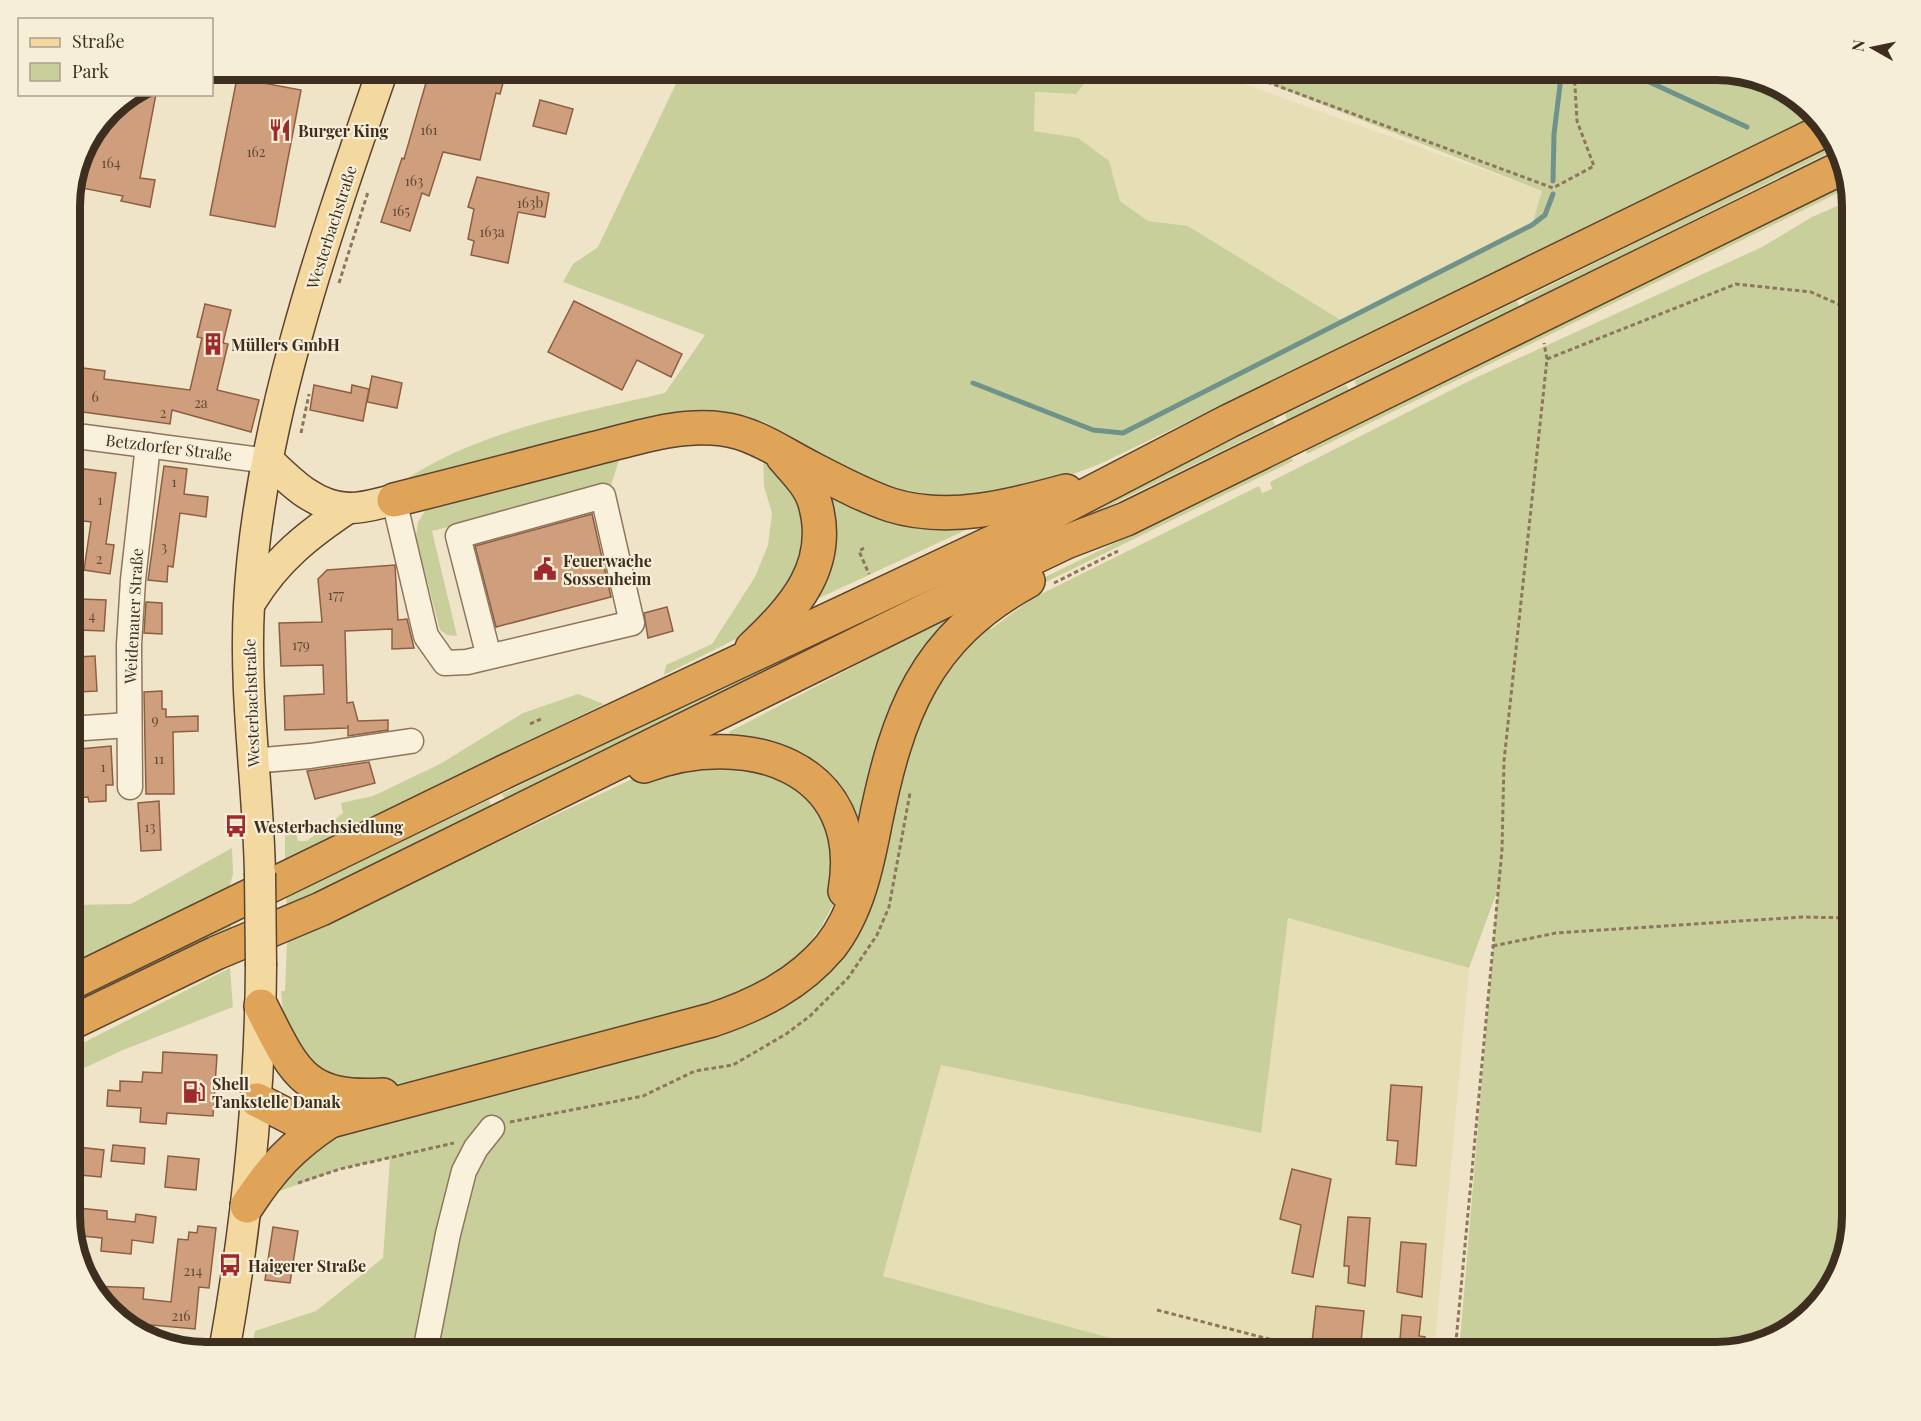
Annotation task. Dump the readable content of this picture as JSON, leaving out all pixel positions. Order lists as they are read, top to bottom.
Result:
{
  "streets": {
    "main road": ["Westerbachstraße"],
    "street": ["Betzdorfer Straße", "Weidenauer Straße"]
  },
  "crossings": [
    ["Westerbachstraße", "Betzdorfer Straße"],
    ["Betzdorfer Straße", "Weidenauer Straße"]
  ],
  "places": {
    "restaurant": ["Burger King"],
    "building": ["Müllers GmbH"],
    "public building": ["Feuerwache Sossenheim"],
    "bus stop": ["Westerbachsiedlung", "Haigerer Straße"],
    "fuel station": ["Shell Tankstelle Danak"]
  },
  "house_numbers": [
    "161",
    "162",
    "164",
    "163",
    "163b",
    "165",
    "163a",
    "6",
    "2a",
    "2",
    "1",
    "1",
    "3",
    "2",
    "177",
    "4",
    "179",
    "9",
    "11",
    "1",
    "13",
    "214",
    "216"
  ],
  "legend": ["Straße", "Park"],
  "north": "left"
}
